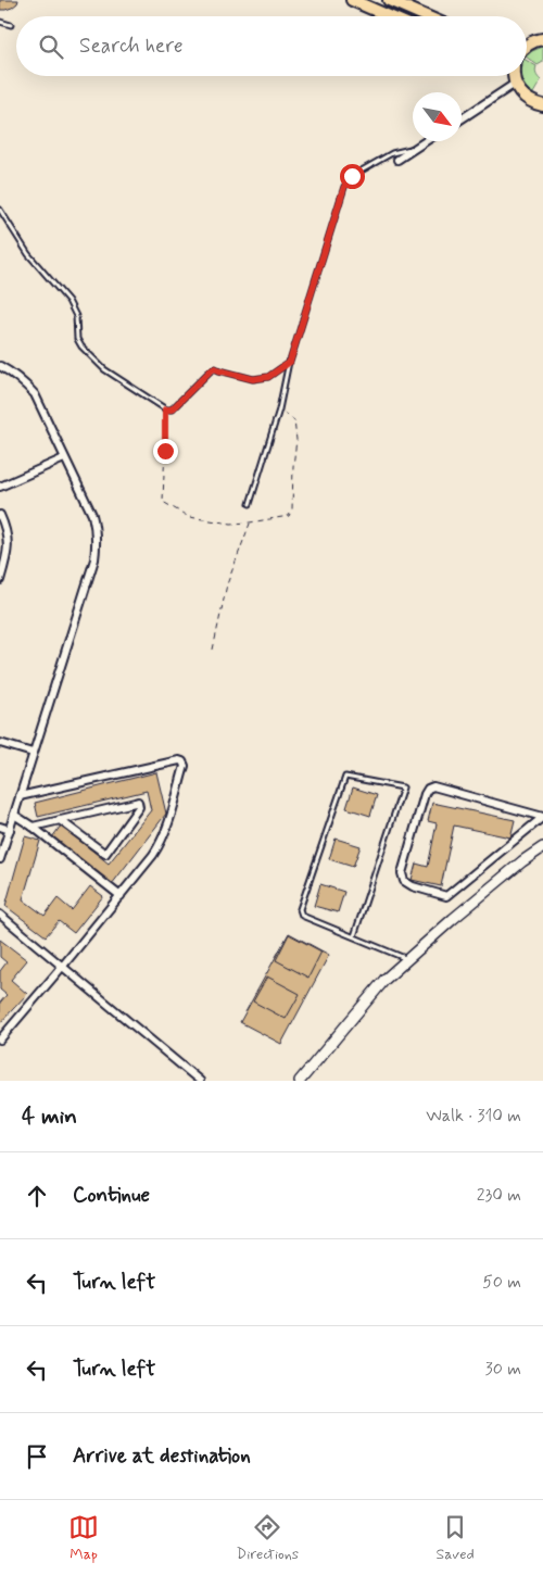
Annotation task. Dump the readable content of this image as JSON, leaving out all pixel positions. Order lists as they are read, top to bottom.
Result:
{
  "north": "bottom right",
  "page": {
    "search": "Search here",
    "heading": ["4 min", "Walk · 310 m"],
    "list": [
      ["Continue", "230 m"],
      ["Turn left", "50 m"],
      ["Turn left", "30 m"],
      "Arrive at destination"
    ],
    "nav": ["Map", "Directions", "Saved"]
  }
}
